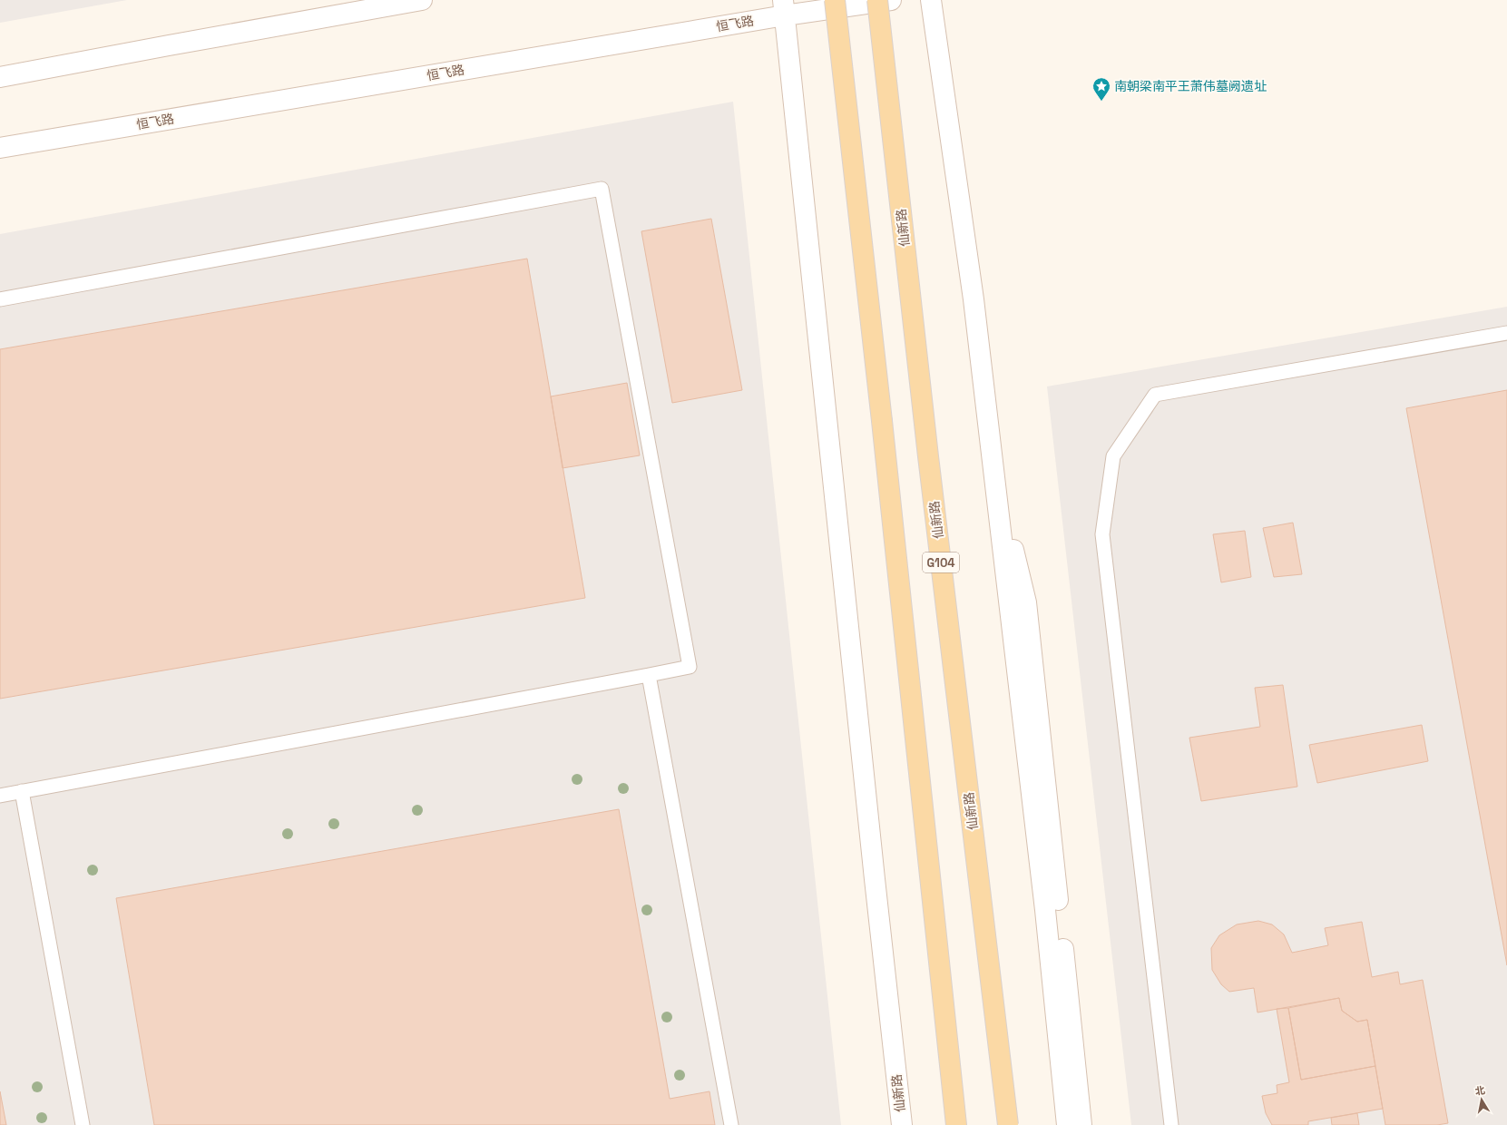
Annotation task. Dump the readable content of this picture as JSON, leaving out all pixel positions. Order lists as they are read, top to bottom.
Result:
{
  "streets": {
    "main road": ["恒飞路", "仙新路", "G104"]
  },
  "crossings": [
    ["恒飞路", "仙新路"]
  ],
  "places": {
    "place": ["南朝梁南平王萧伟墓阙遗址"]
  },
  "north": "top"
}
